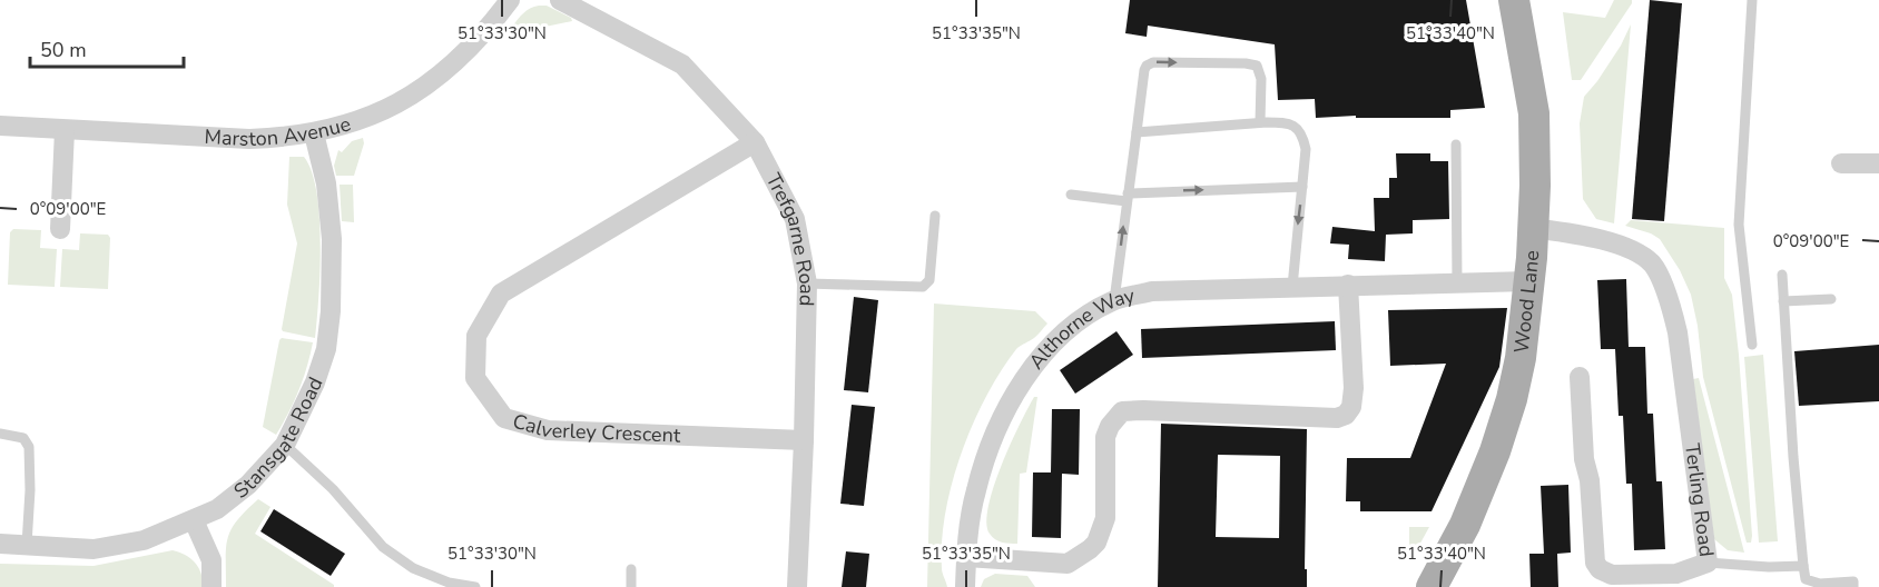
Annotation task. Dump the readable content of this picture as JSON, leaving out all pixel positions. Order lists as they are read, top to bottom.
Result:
{
  "streets": {
    "main road": ["Wood Lane"],
    "street": [
      "Marston Avenue",
      "Trefgarne Road",
      "Althorne Way",
      "Calverley Crescent",
      "Stansgate Road",
      "Terling Road"
    ]
  },
  "crossings": [
    ["Marston Avenue", "Stansgate Road"],
    ["Trefgarne Road", "Calverley Crescent"],
    ["Wood Lane", "Althorne Way"],
    ["Wood Lane", "Terling Road"]
  ],
  "scale_bar": "50 m",
  "coordinates": [
    "51°33'30\"N",
    "51°33'35\"N",
    "51°33'40\"N",
    "0°09'00\"E"
  ]
}
